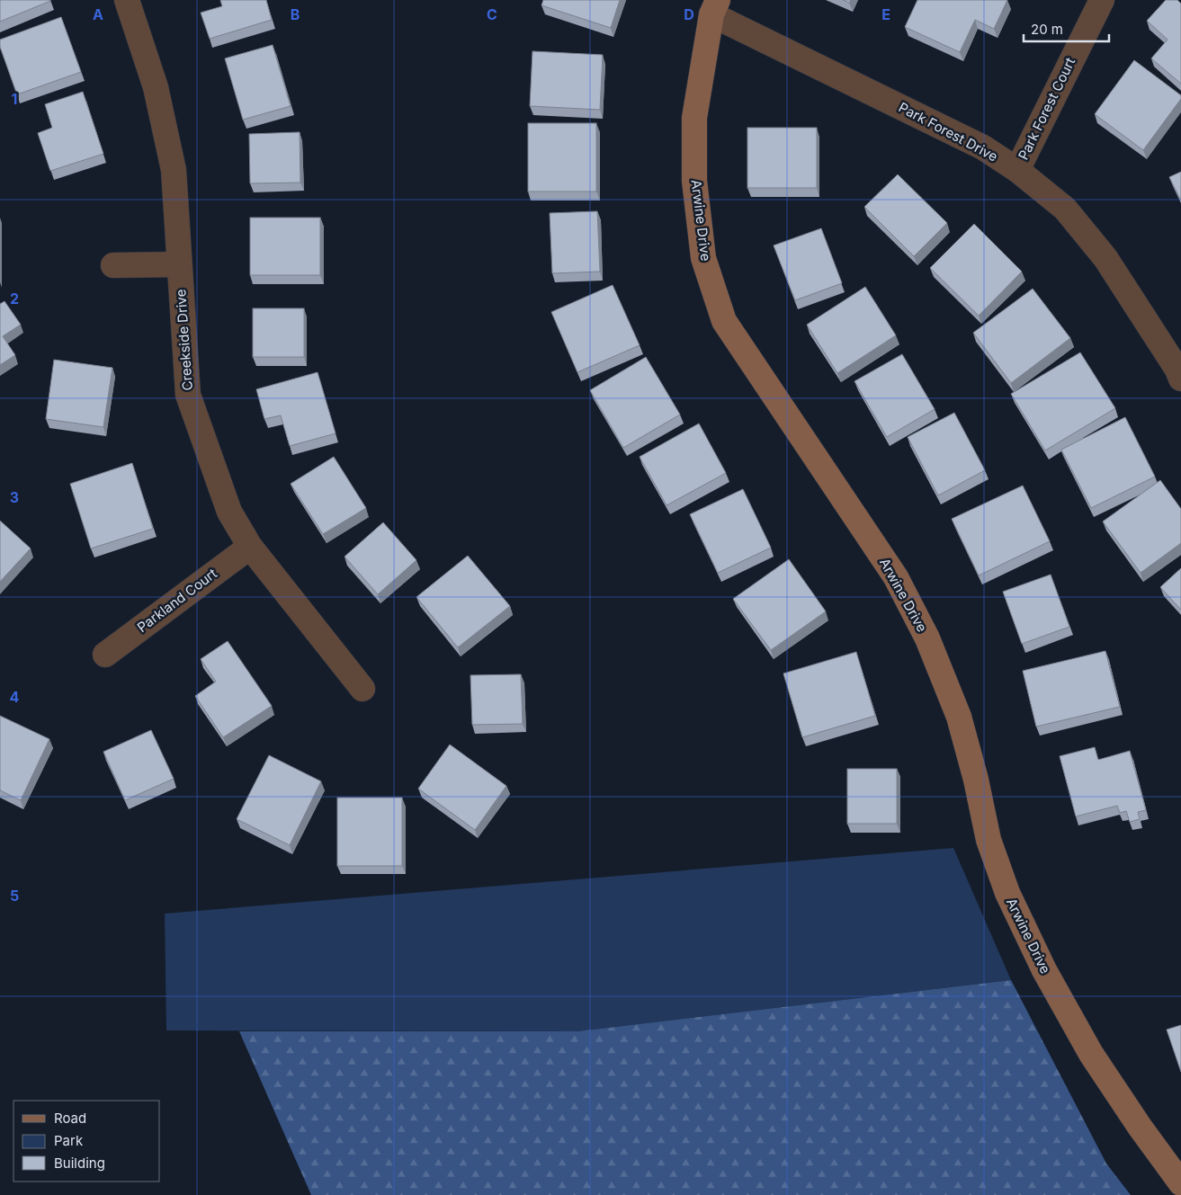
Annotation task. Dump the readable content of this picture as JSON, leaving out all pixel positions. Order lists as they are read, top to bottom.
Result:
{
  "streets": {
    "street": [
      "Park Forest Court",
      "Park Forest Drive",
      "Arwine Drive",
      "Creekside Drive",
      "Parkland Court"
    ]
  },
  "crossings": [
    ["Park Forest Court", "Park Forest Drive"],
    ["Park Forest Drive", "Arwine Drive"],
    ["Creekside Drive", "Parkland Court"]
  ],
  "legend": ["Road", "Park", "Building"],
  "scale_bar": "20 m",
  "grid": {
    "columns": [
      "A",
      "B",
      "C",
      "D",
      "E"
    ],
    "rows": [
      "1",
      "2",
      "3",
      "4",
      "5"
    ]
  }
}
